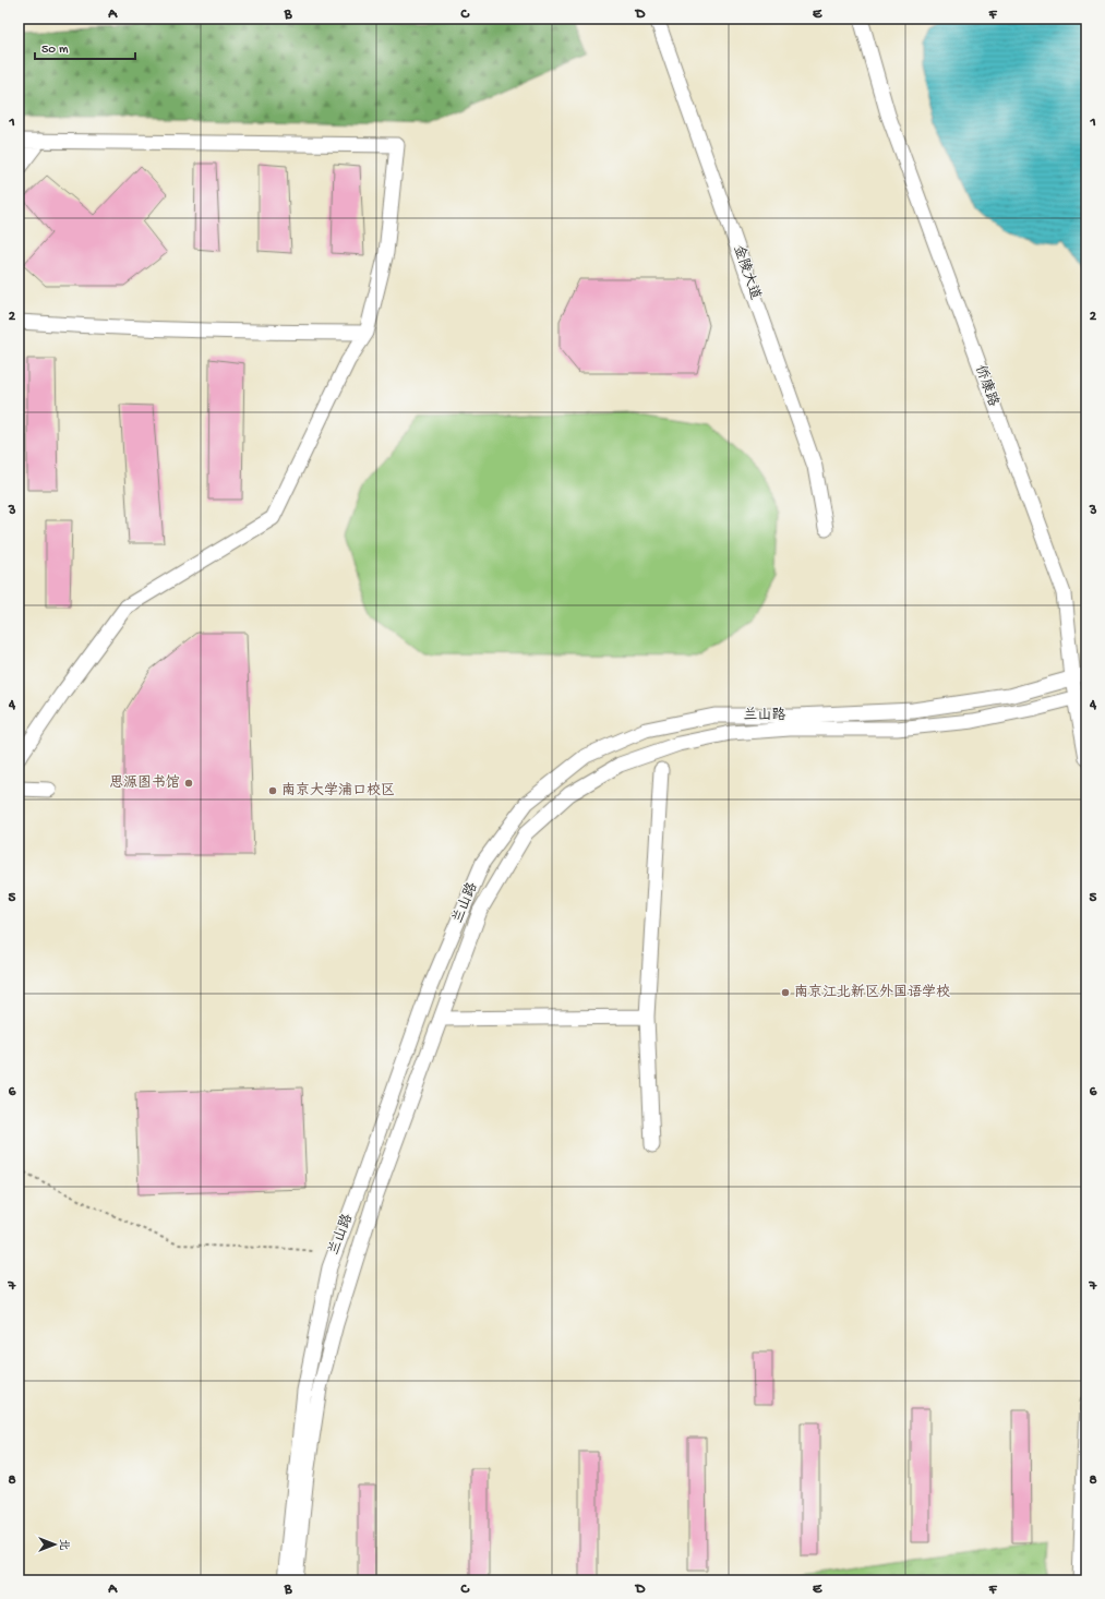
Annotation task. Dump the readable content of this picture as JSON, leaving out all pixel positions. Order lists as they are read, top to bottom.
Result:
{
  "streets": {
    "street": ["金陵大道", "侨康路", "兰山路"]
  },
  "crossings": [
    ["侨康路", "兰山路"]
  ],
  "places": ["思源图书馆", "南京大学浦口校区", "南京江北新区外国语学校"],
  "scale_bar": "50 m",
  "north": "right",
  "grid": {
    "columns": [
      "A",
      "B",
      "C",
      "D",
      "E",
      "F"
    ],
    "rows": [
      "1",
      "2",
      "3",
      "4",
      "5",
      "6",
      "7",
      "8"
    ]
  }
}
